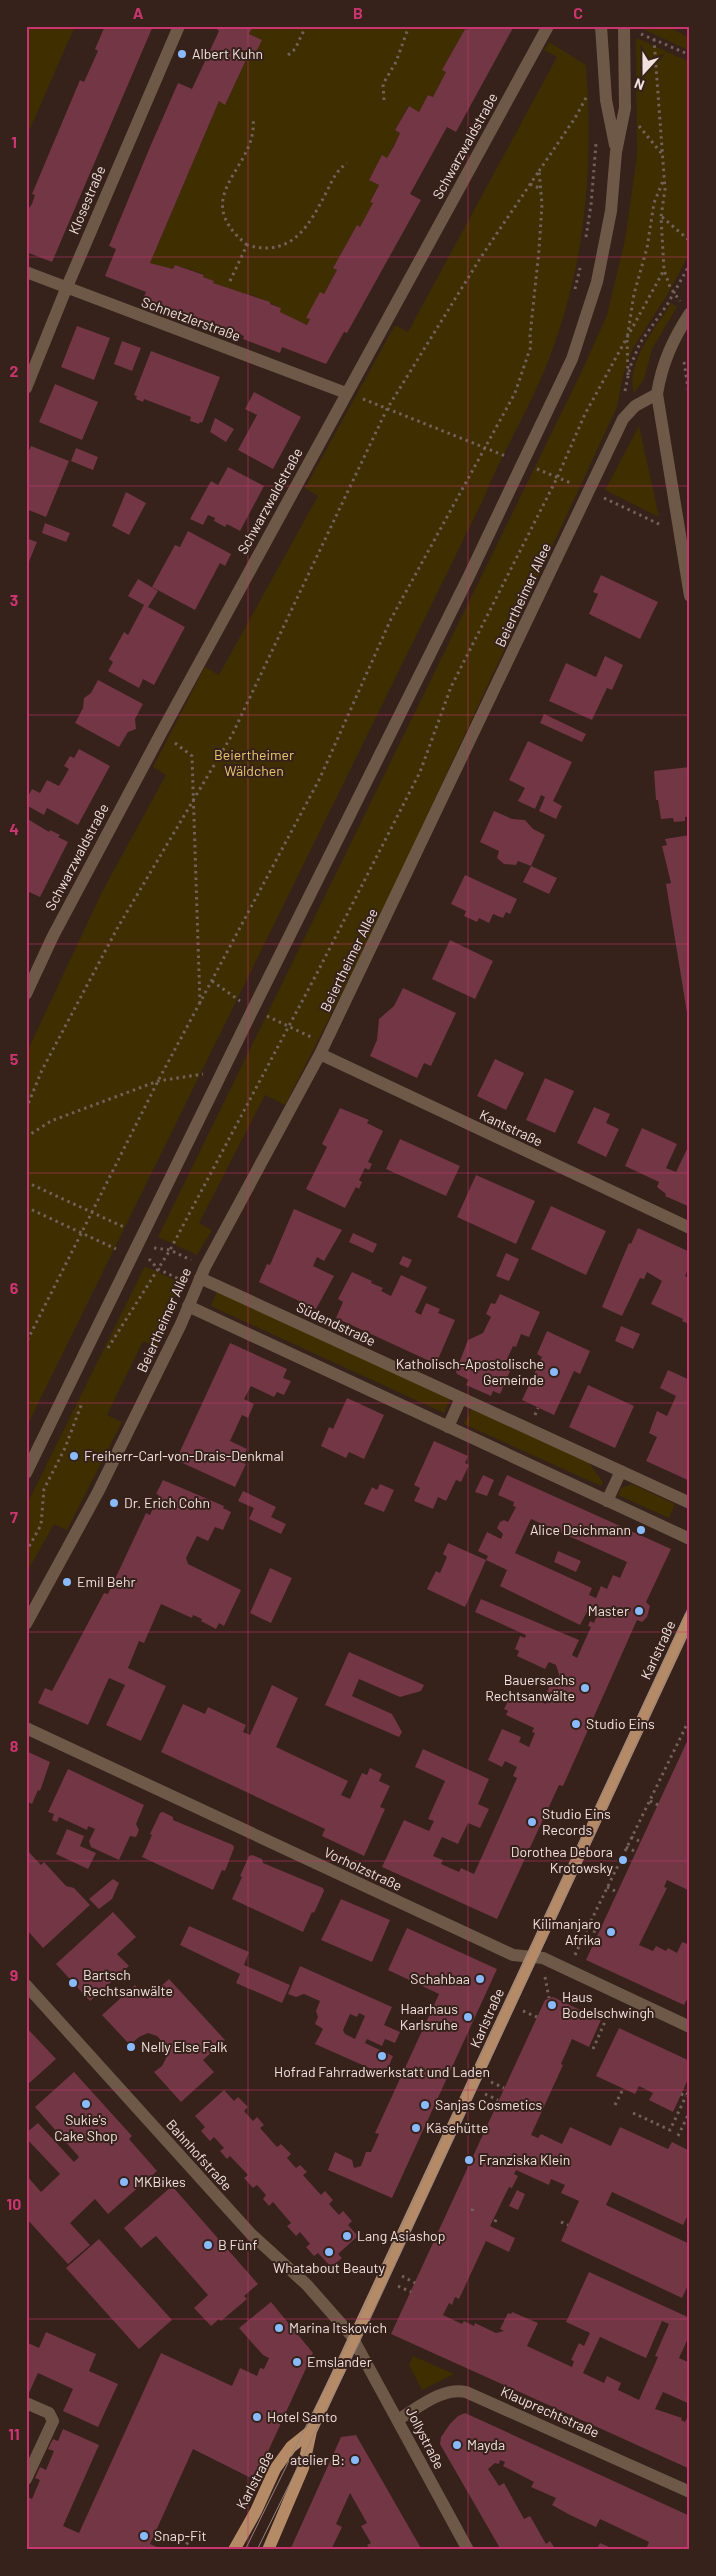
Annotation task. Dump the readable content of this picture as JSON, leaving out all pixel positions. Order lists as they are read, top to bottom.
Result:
{
  "streets": {
    "main road": ["Karlstraße"],
    "street": [
      "Schwarzwaldstraße",
      "Klosestraße",
      "Schnetzlerstraße",
      "Beiertheimer Allee",
      "Kantstraße",
      "Südendstraße",
      "Vorholzstraße",
      "Bahnhofstraße",
      "Klauprechtstraße",
      "Jollystraße"
    ]
  },
  "crossings": [
    ["Schwarzwaldstraße", "Schnetzlerstraße"],
    ["Klosestraße", "Schnetzlerstraße"],
    ["Beiertheimer Allee", "Kantstraße"],
    ["Beiertheimer Allee", "Südendstraße"],
    ["Karlstraße", "Vorholzstraße"],
    ["Karlstraße", "Bahnhofstraße"],
    ["Karlstraße", "Jollystraße"],
    ["Bahnhofstraße", "Jollystraße"],
    ["Klauprechtstraße", "Jollystraße"]
  ],
  "parks": ["Beiertheimer Wäldchen"],
  "places": [
    "Albert Kuhn",
    "Katholisch-Apostolische Gemeinde",
    "Freiherr-Carl-von-Drais-Denkmal",
    "Dr. Erich Cohn",
    "Alice Deichmann",
    "Emil Behr",
    "Master",
    "Bauersachs Rechtsanwälte",
    "Studio Eins",
    "Studio Eins Records",
    "Dorothea Debora Krotowsky",
    "Kilimanjaro Afrika",
    "Schahbaa",
    "Bartsch Rechtsanwälte",
    "Haus Bodelschwingh",
    "Haarhaus Karlsruhe",
    "Nelly Else Falk",
    "Hofrad Fahrradwerkstatt und Laden",
    "Sukie's Cake Shop",
    "Sanjas Cosmetics",
    "Käsehütte",
    "Franziska Klein",
    "MKBikes",
    "Lang Asiashop",
    "B Fünf",
    "Whatabout Beauty",
    "Marina Itskovich",
    "Emslander",
    "Hotel Santo",
    "Mayda",
    "atelier B:",
    "Snap-Fit"
  ],
  "north": "bottom",
  "grid": {
    "columns": ["A", "B", "C"],
    "rows": [
      "1",
      "2",
      "3",
      "4",
      "5",
      "6",
      "7",
      "8",
      "9",
      "10",
      "11"
    ]
  }
}
